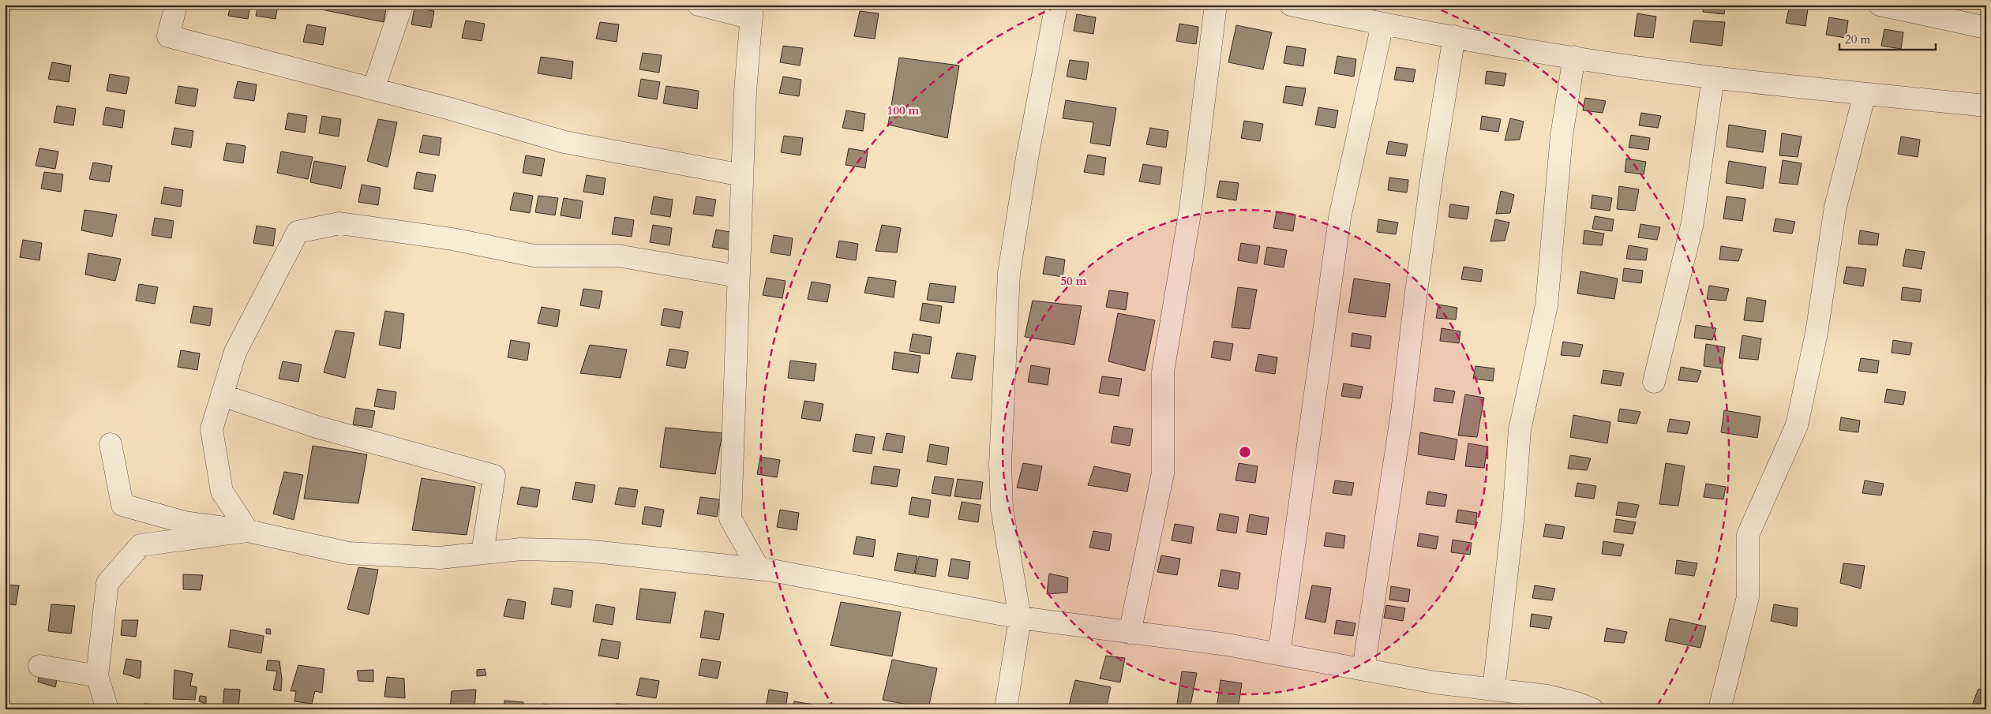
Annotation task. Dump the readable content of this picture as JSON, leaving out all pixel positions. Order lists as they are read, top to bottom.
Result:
{
  "scale_bar": "20 m",
  "rings": ["100 m", "50 m"]
}
